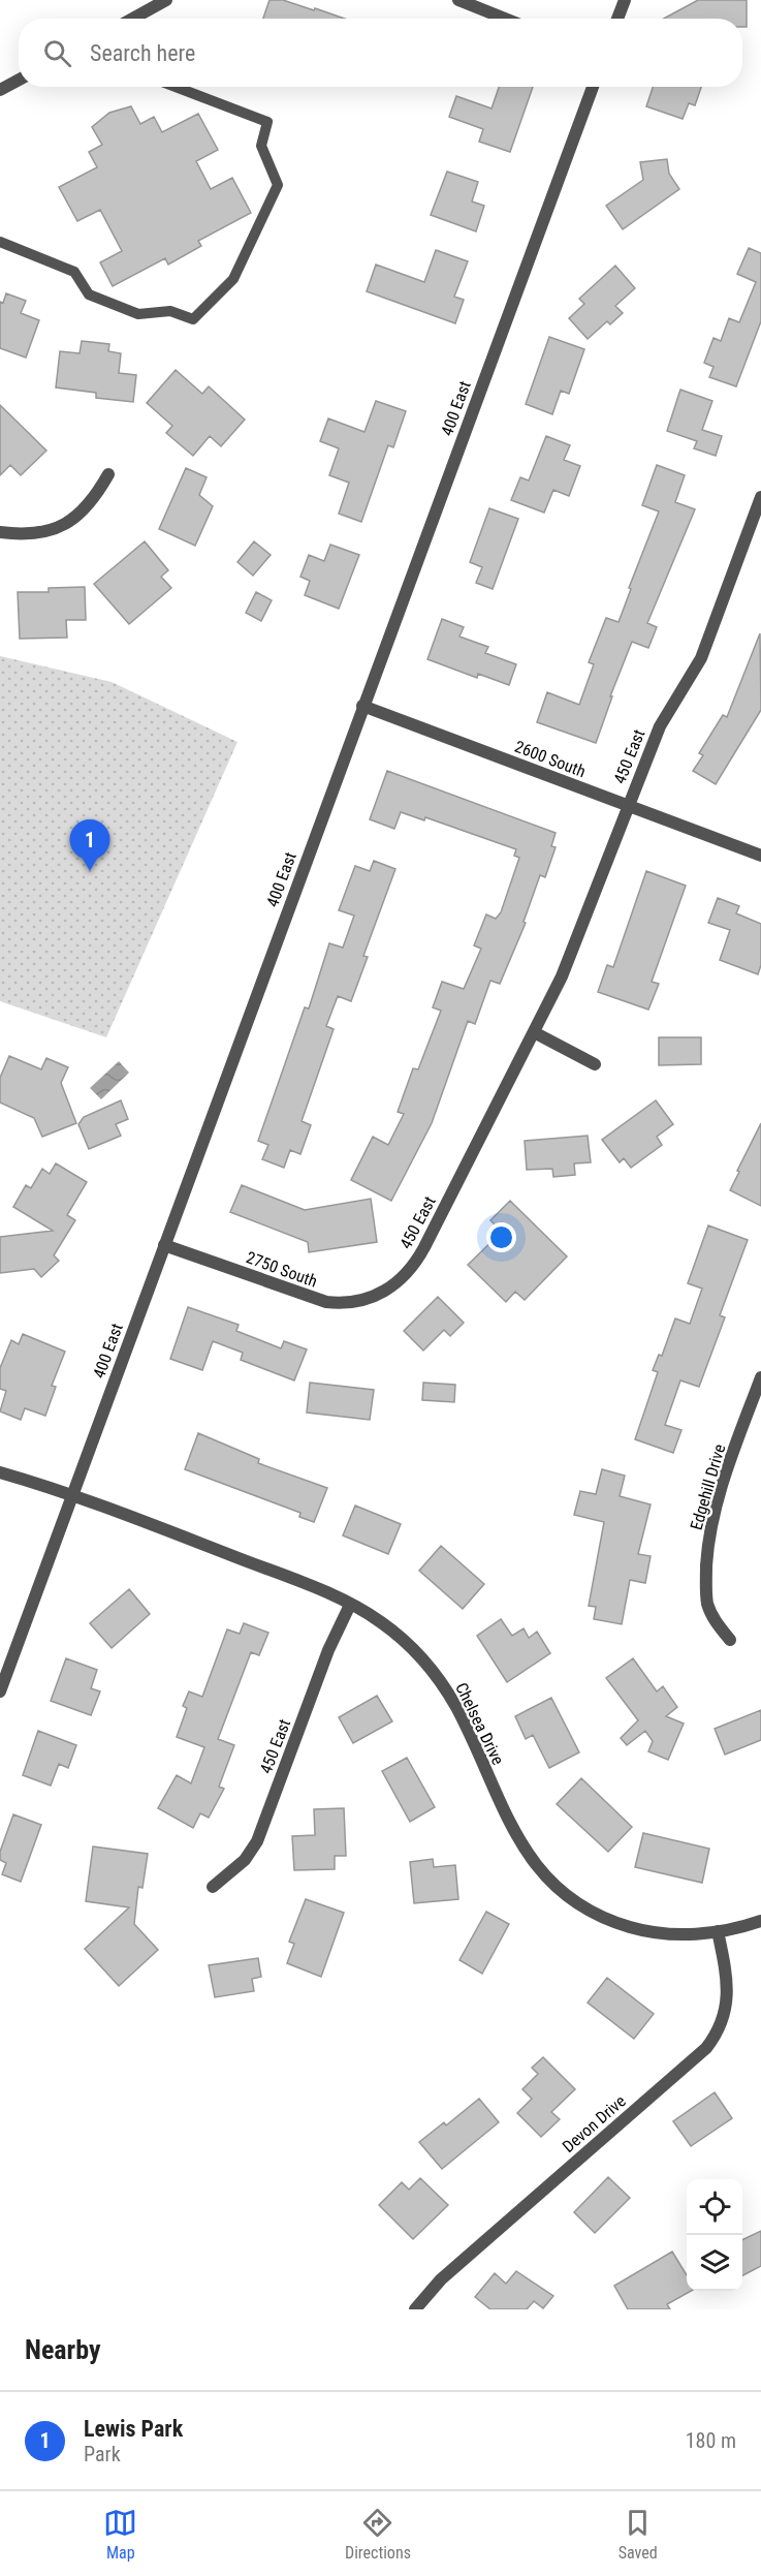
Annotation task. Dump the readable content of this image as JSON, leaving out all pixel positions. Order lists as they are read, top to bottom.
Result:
{
  "streets": {
    "street": [
      "400 East",
      "450 East",
      "2600 South",
      "2750 South",
      "Edgehill Drive",
      "Chelsea Drive",
      "Devon Drive"
    ]
  },
  "crossings": [
    ["400 East", "2600 South"],
    ["400 East", "2750 South"],
    ["400 East", "Chelsea Drive"],
    ["450 East", "2600 South"],
    ["450 East", "2750 South"],
    ["450 East", "Chelsea Drive"],
    ["Chelsea Drive", "Devon Drive"]
  ],
  "page": {
    "search": "Search here",
    "pins": "1",
    "heading": "Nearby",
    "list": [
      {
        "mark": "1",
        "name": "Lewis Park",
        "note": "Park",
        "value": "180 m"
      }
    ],
    "nav": ["Map", "Directions", "Saved"]
  }
}
